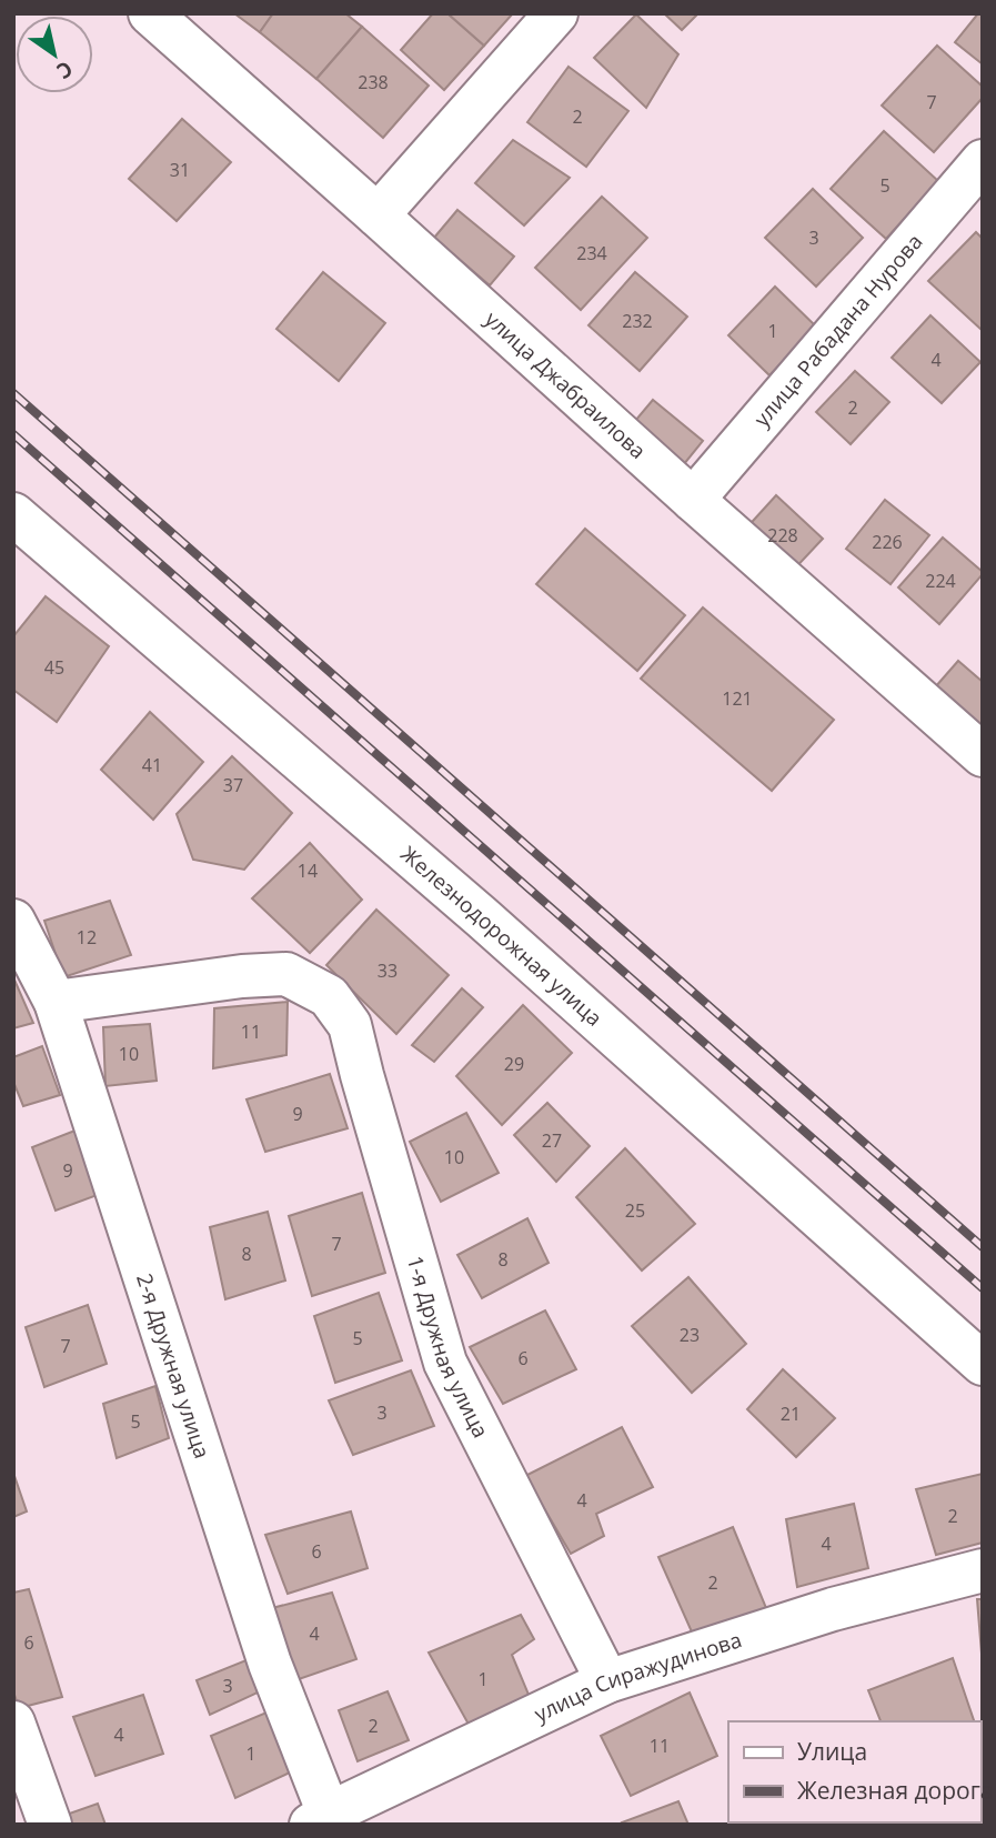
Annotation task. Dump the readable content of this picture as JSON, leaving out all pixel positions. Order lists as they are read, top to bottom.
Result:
{
  "streets": {
    "street": [
      "улица Рабадана Нурова",
      "улица Джабраилова",
      "Железнодорожная улица",
      "1-я Дружная улица",
      "2-я Дружная улица",
      "улица Сиражудинова"
    ]
  },
  "crossings": [
    ["улица Рабадана Нурова", "улица Джабраилова"],
    ["1-я Дружная улица", "2-я Дружная улица"],
    ["1-я Дружная улица", "улица Сиражудинова"],
    ["2-я Дружная улица", "улица Сиражудинова"]
  ],
  "house_numbers": [
    "238",
    "7",
    "2",
    "31",
    "5",
    "3",
    "234",
    "232",
    "1",
    "4",
    "2",
    "228",
    "226",
    "224",
    "45",
    "121",
    "41",
    "37",
    "14",
    "12",
    "33",
    "11",
    "10",
    "29",
    "9",
    "27",
    "10",
    "9",
    "25",
    "7",
    "8",
    "8",
    "23",
    "5",
    "7",
    "6",
    "3",
    "21",
    "5",
    "4",
    "2",
    "4",
    "6",
    "2",
    "4",
    "6",
    "1",
    "3",
    "2",
    "4",
    "11",
    "1"
  ],
  "legend": ["Улица", "Железная дорога"],
  "north": "bottom right"
}
